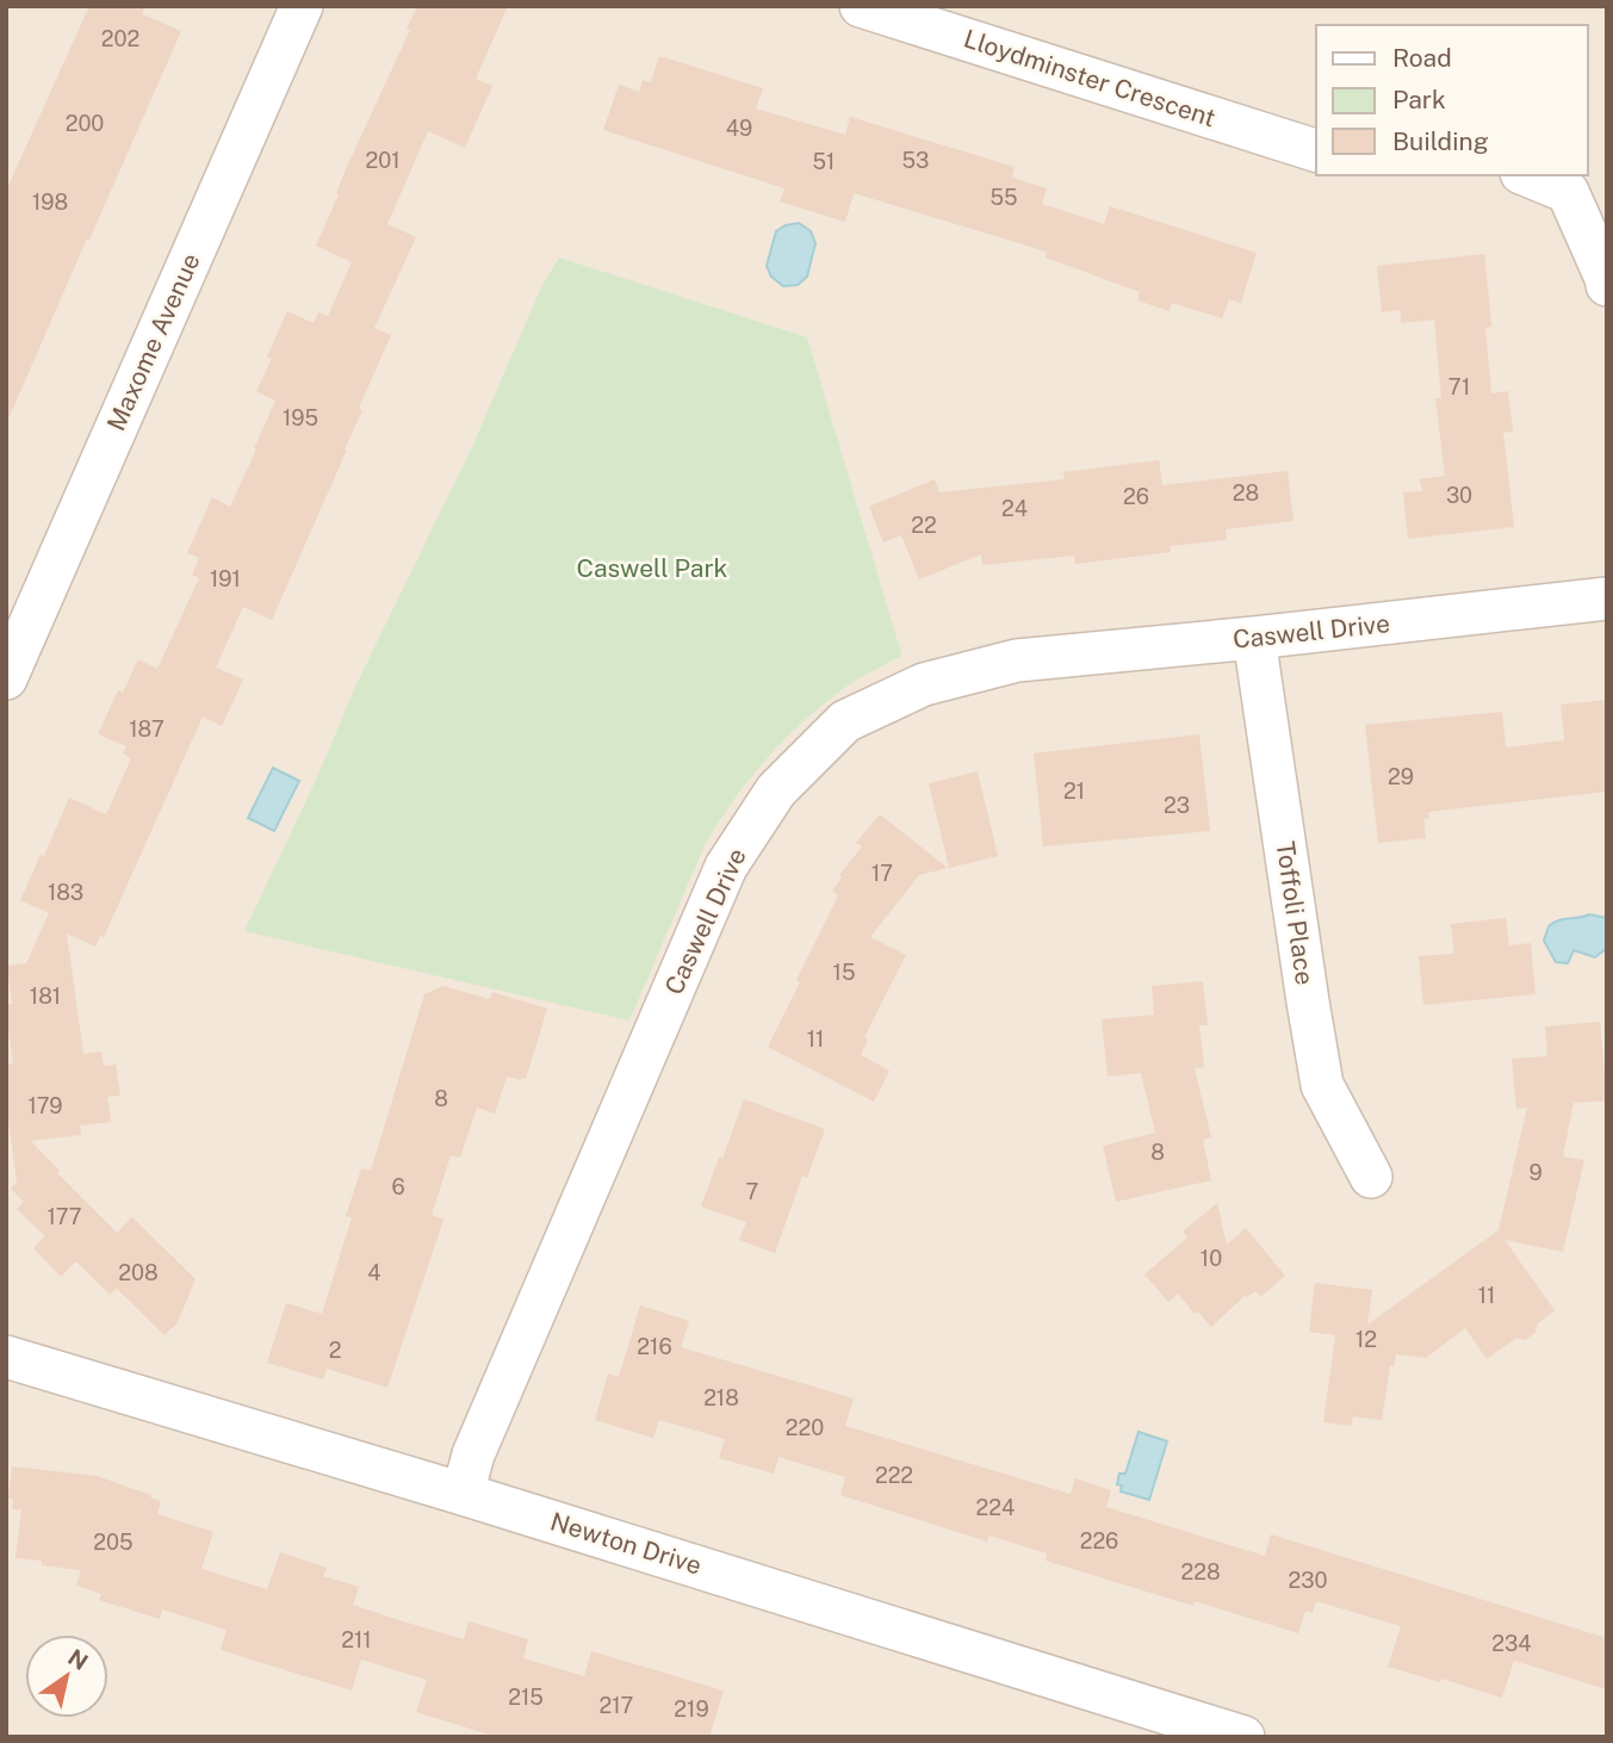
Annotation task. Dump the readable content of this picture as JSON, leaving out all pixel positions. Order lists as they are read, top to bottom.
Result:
{
  "streets": {
    "street": [
      "Lloydminster Crescent",
      "Maxome Avenue",
      "Caswell Drive",
      "Toffoli Place",
      "Newton Drive"
    ]
  },
  "crossings": [
    ["Caswell Drive", "Toffoli Place"],
    ["Caswell Drive", "Newton Drive"]
  ],
  "parks": ["Caswell Park"],
  "house_numbers": [
    "202",
    "200",
    "49",
    "201",
    "53",
    "51",
    "55",
    "198",
    "71",
    "195",
    "28",
    "30",
    "26",
    "24",
    "22",
    "191",
    "187",
    "29",
    "21",
    "23",
    "17",
    "183",
    "15",
    "181",
    "11",
    "8",
    "179",
    "8",
    "9",
    "6",
    "7",
    "177",
    "10",
    "208",
    "4",
    "11",
    "12",
    "216",
    "2",
    "218",
    "220",
    "222",
    "224",
    "226",
    "205",
    "228",
    "230",
    "211",
    "234",
    "215",
    "217",
    "219"
  ],
  "legend": ["Road", "Park", "Building"],
  "north": "top right"
}
